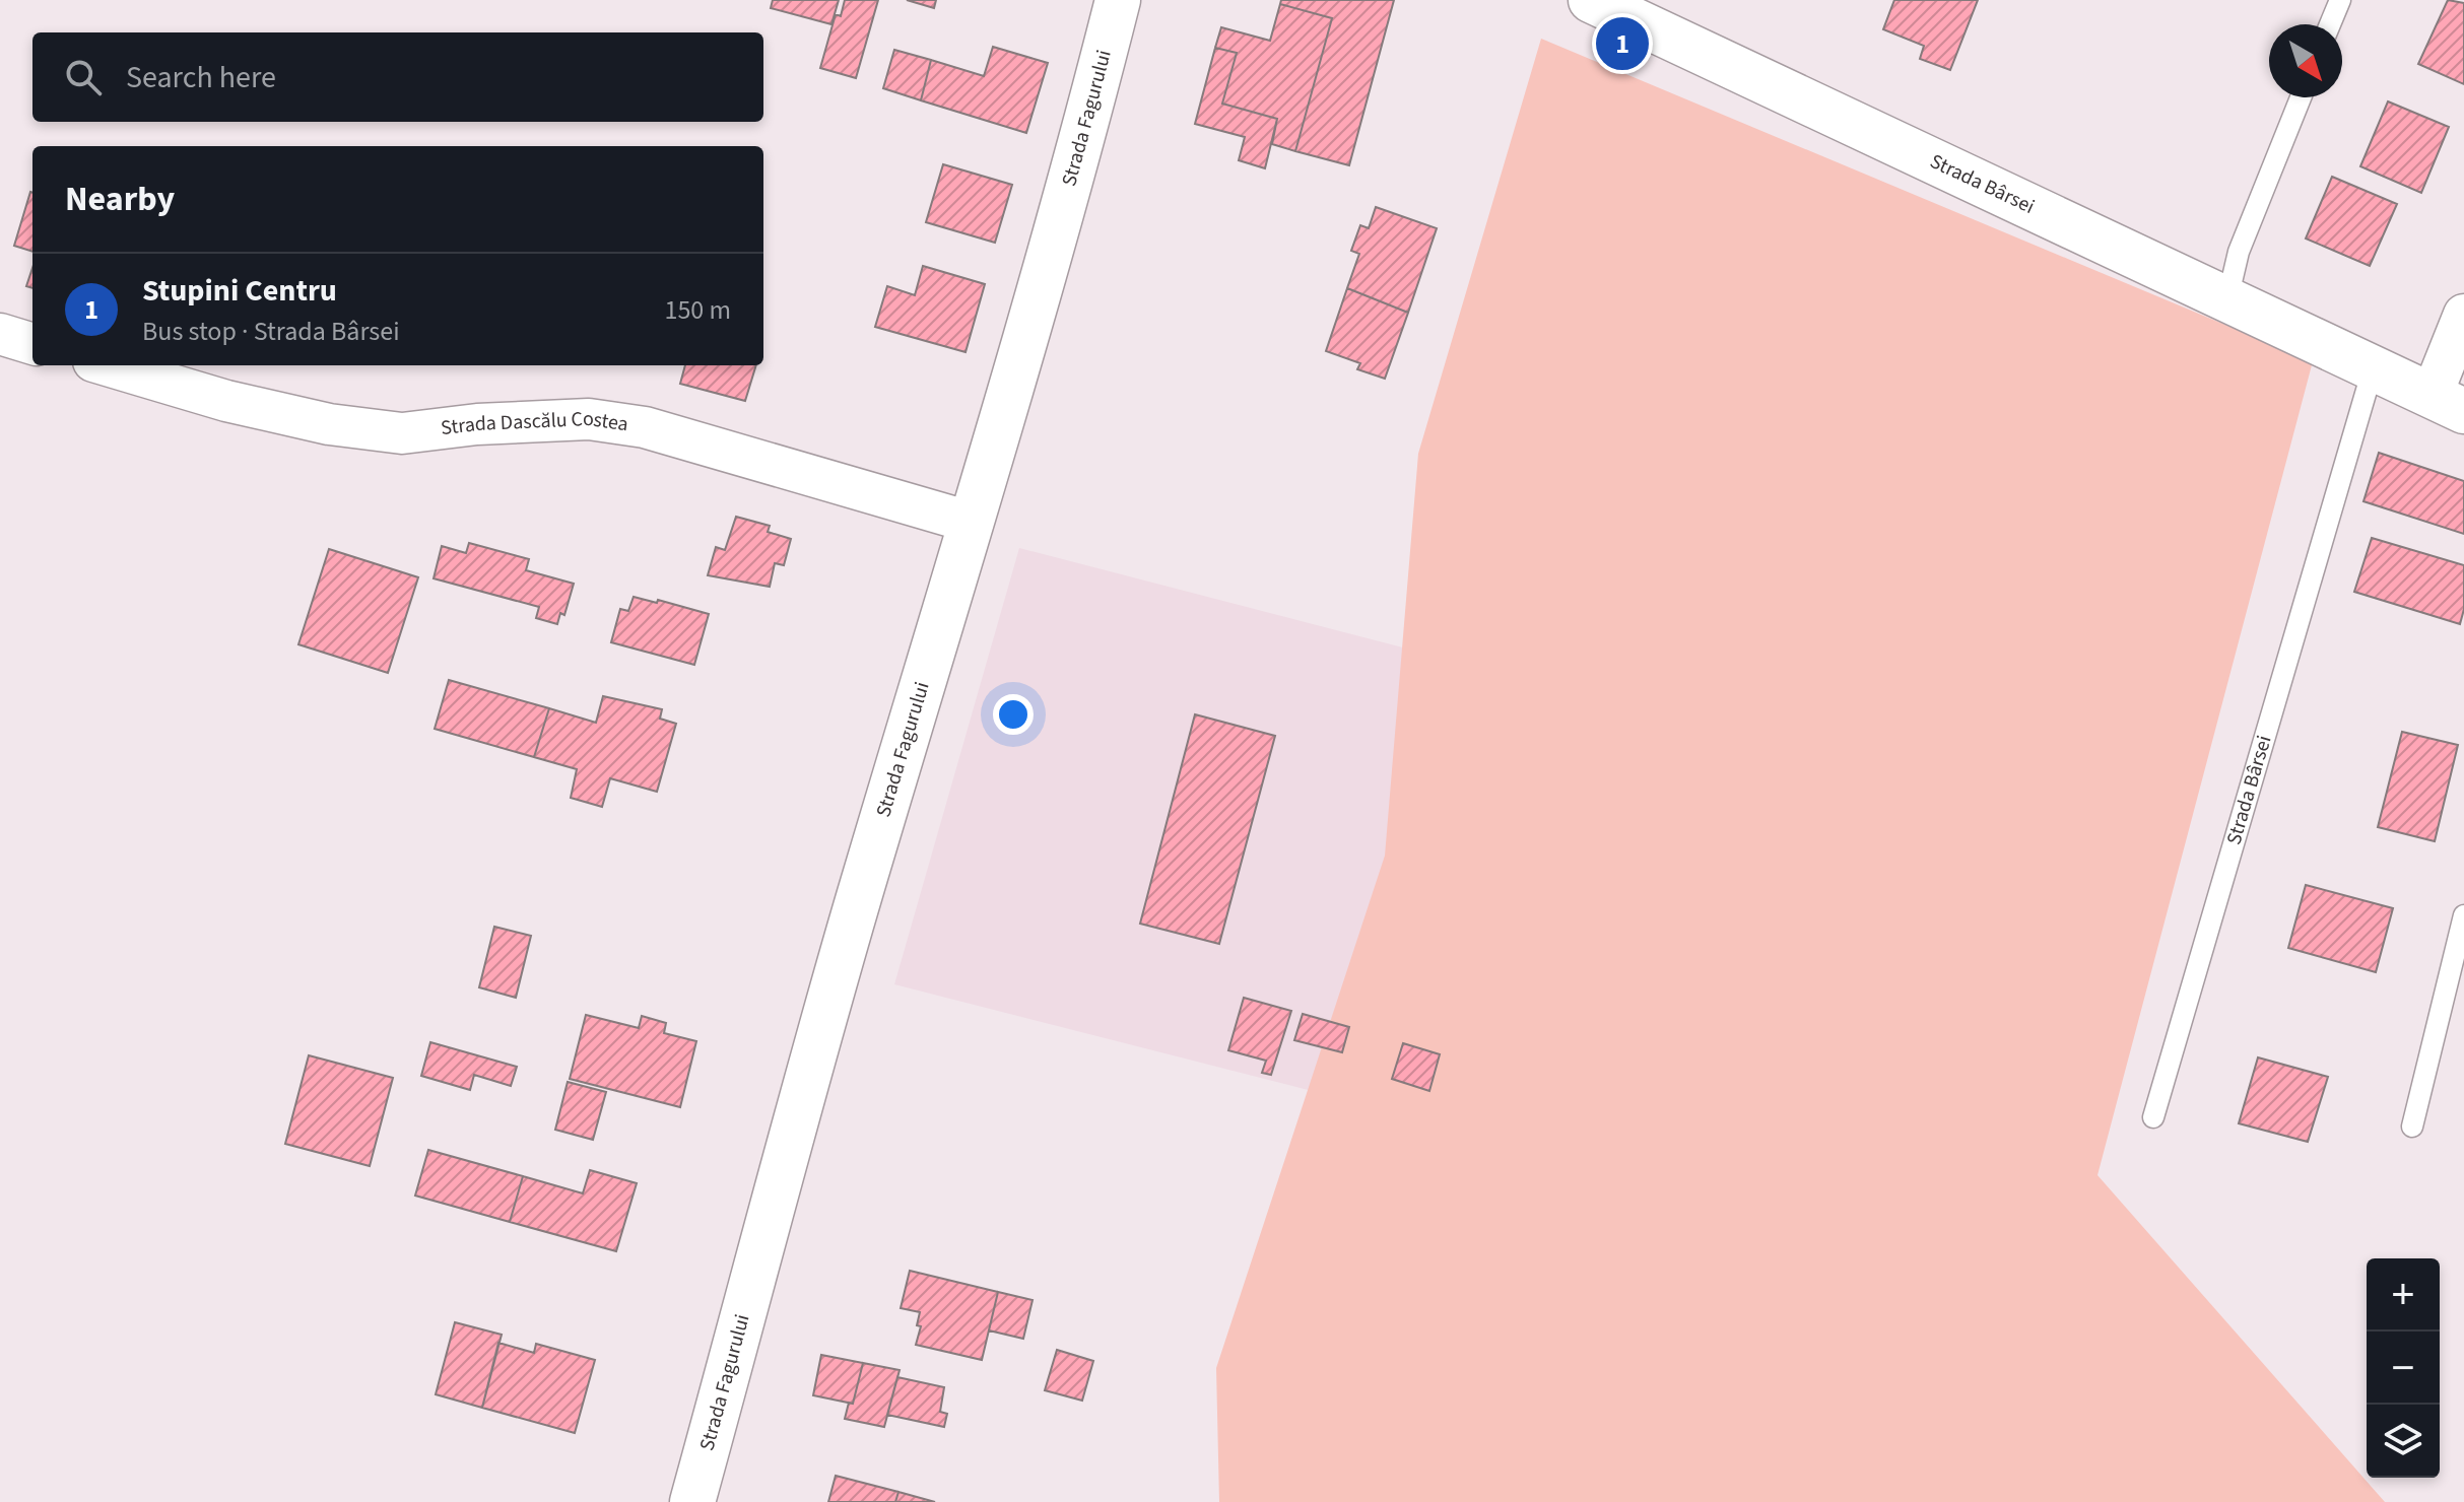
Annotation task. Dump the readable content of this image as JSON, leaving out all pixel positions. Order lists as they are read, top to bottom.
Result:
{
  "streets": {
    "street": ["Strada Fagurului", "Strada Bârsei", "Strada Dascălu Costea"]
  },
  "crossings": [
    ["Strada Fagurului", "Strada Dascălu Costea"]
  ],
  "north": "bottom right",
  "page": {
    "pins": "1",
    "search": "Search here",
    "heading": "Nearby",
    "list": [
      {
        "mark": "1",
        "name": "Stupini Centru",
        "note": "Bus stop · Strada Bârsei",
        "value": "150 m"
      }
    ],
    "map_buttons": ["+", "−"]
  }
}
